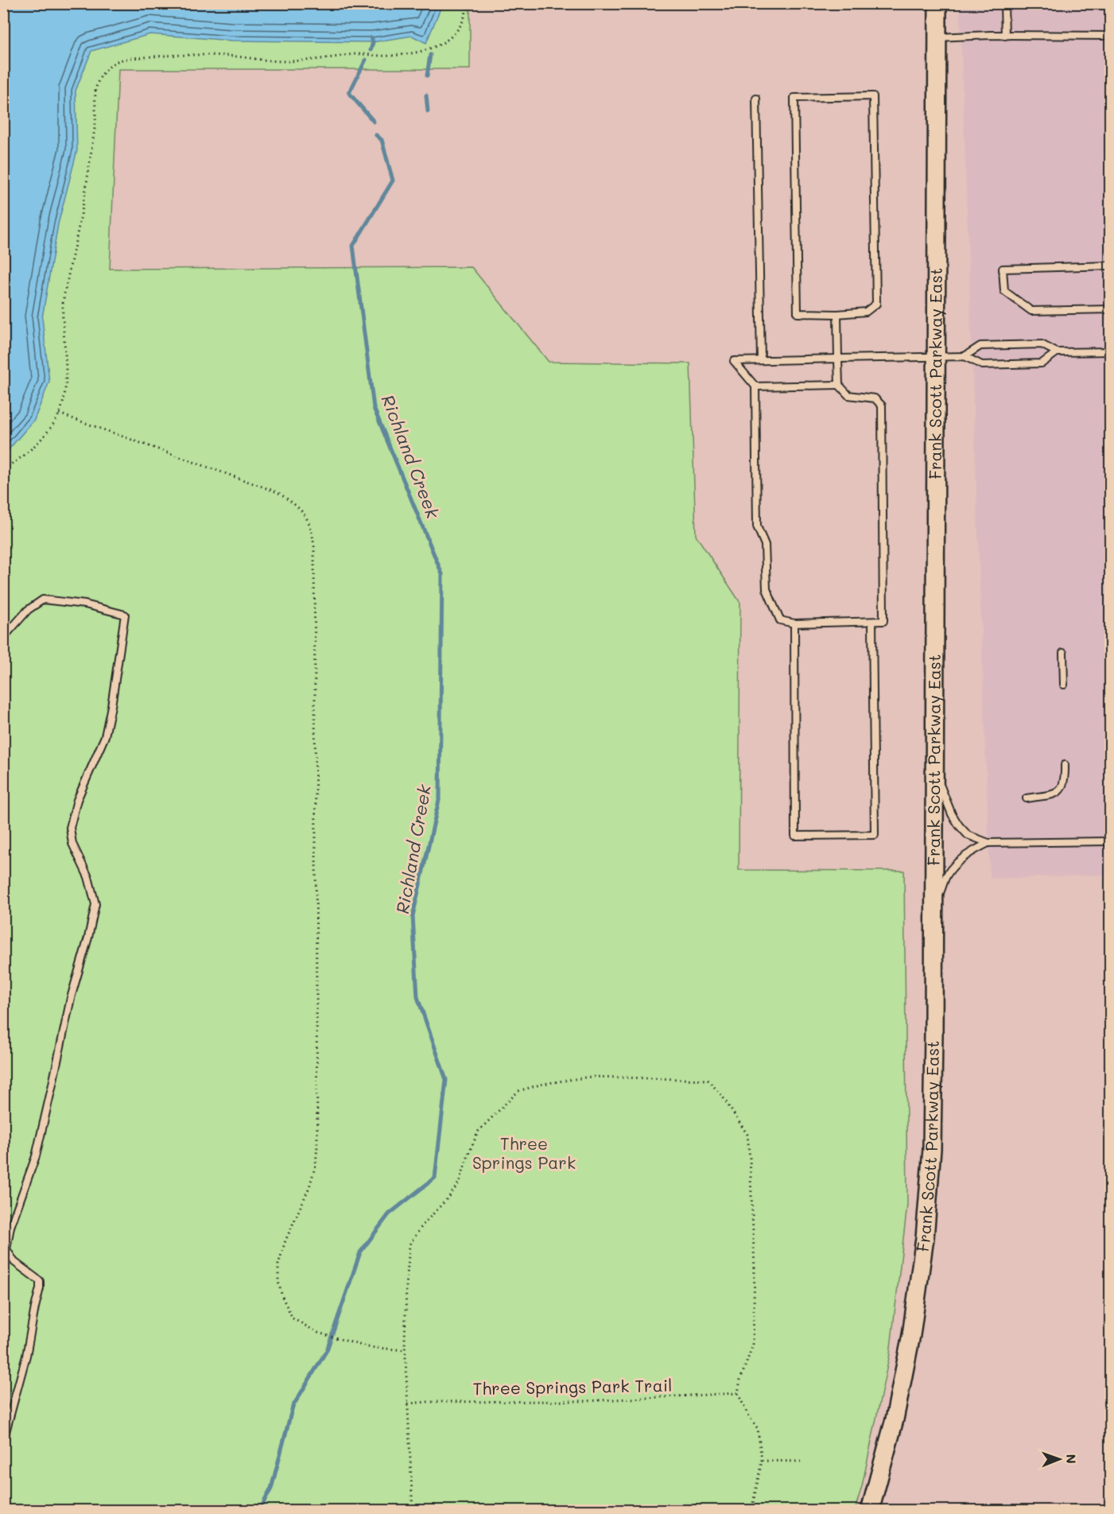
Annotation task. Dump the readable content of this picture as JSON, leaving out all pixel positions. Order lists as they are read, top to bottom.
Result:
{
  "streets": {
    "main road": ["Frank Scott Parkway East"],
    "path": ["Three Springs Park Trail"]
  },
  "water": ["Richland Creek"],
  "parks": ["Three Springs Park"],
  "north": "right"
}
